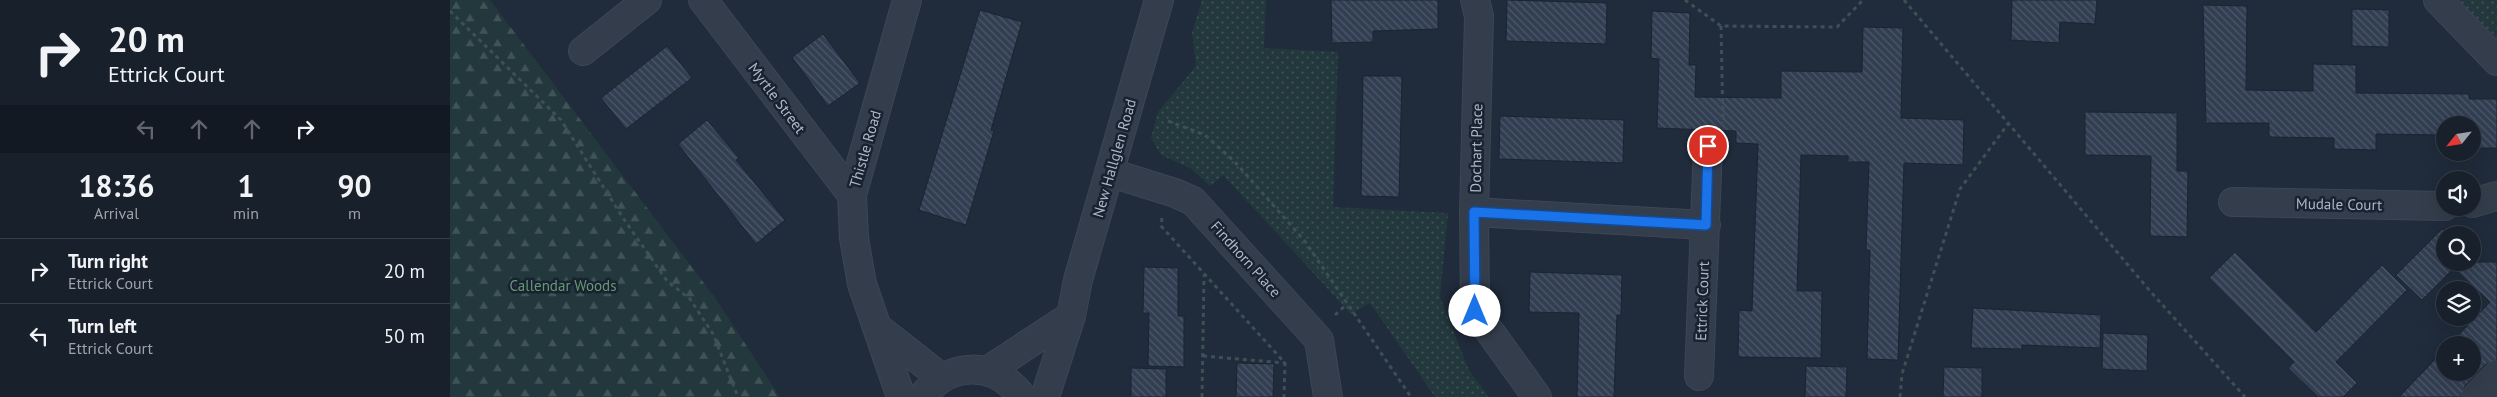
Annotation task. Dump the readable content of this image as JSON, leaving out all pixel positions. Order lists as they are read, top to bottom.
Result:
{
  "streets": {
    "street": [
      "Myrtle Street",
      "Dochart Place",
      "Thistle Road",
      "New Hallglen Road",
      "Mudale Court",
      "Findhorn Place",
      "Ettrick Court"
    ]
  },
  "crossings": [
    ["Myrtle Street", "Thistle Road"],
    ["New Hallglen Road", "Findhorn Place"]
  ],
  "parks": ["Callendar Woods"],
  "north": "bottom left",
  "page": {
    "turn": ["20 m", "Ettrick Court"],
    "map_buttons": "+",
    "eta": [
      "18:36",
      "Arrival",
      "1",
      "min",
      "90",
      "m"
    ],
    "list": [
      {
        "name": "Turn right",
        "note": "Ettrick Court",
        "value": "20 m"
      },
      {
        "name": "Turn left",
        "note": "Ettrick Court",
        "value": "50 m"
      }
    ]
  }
}
